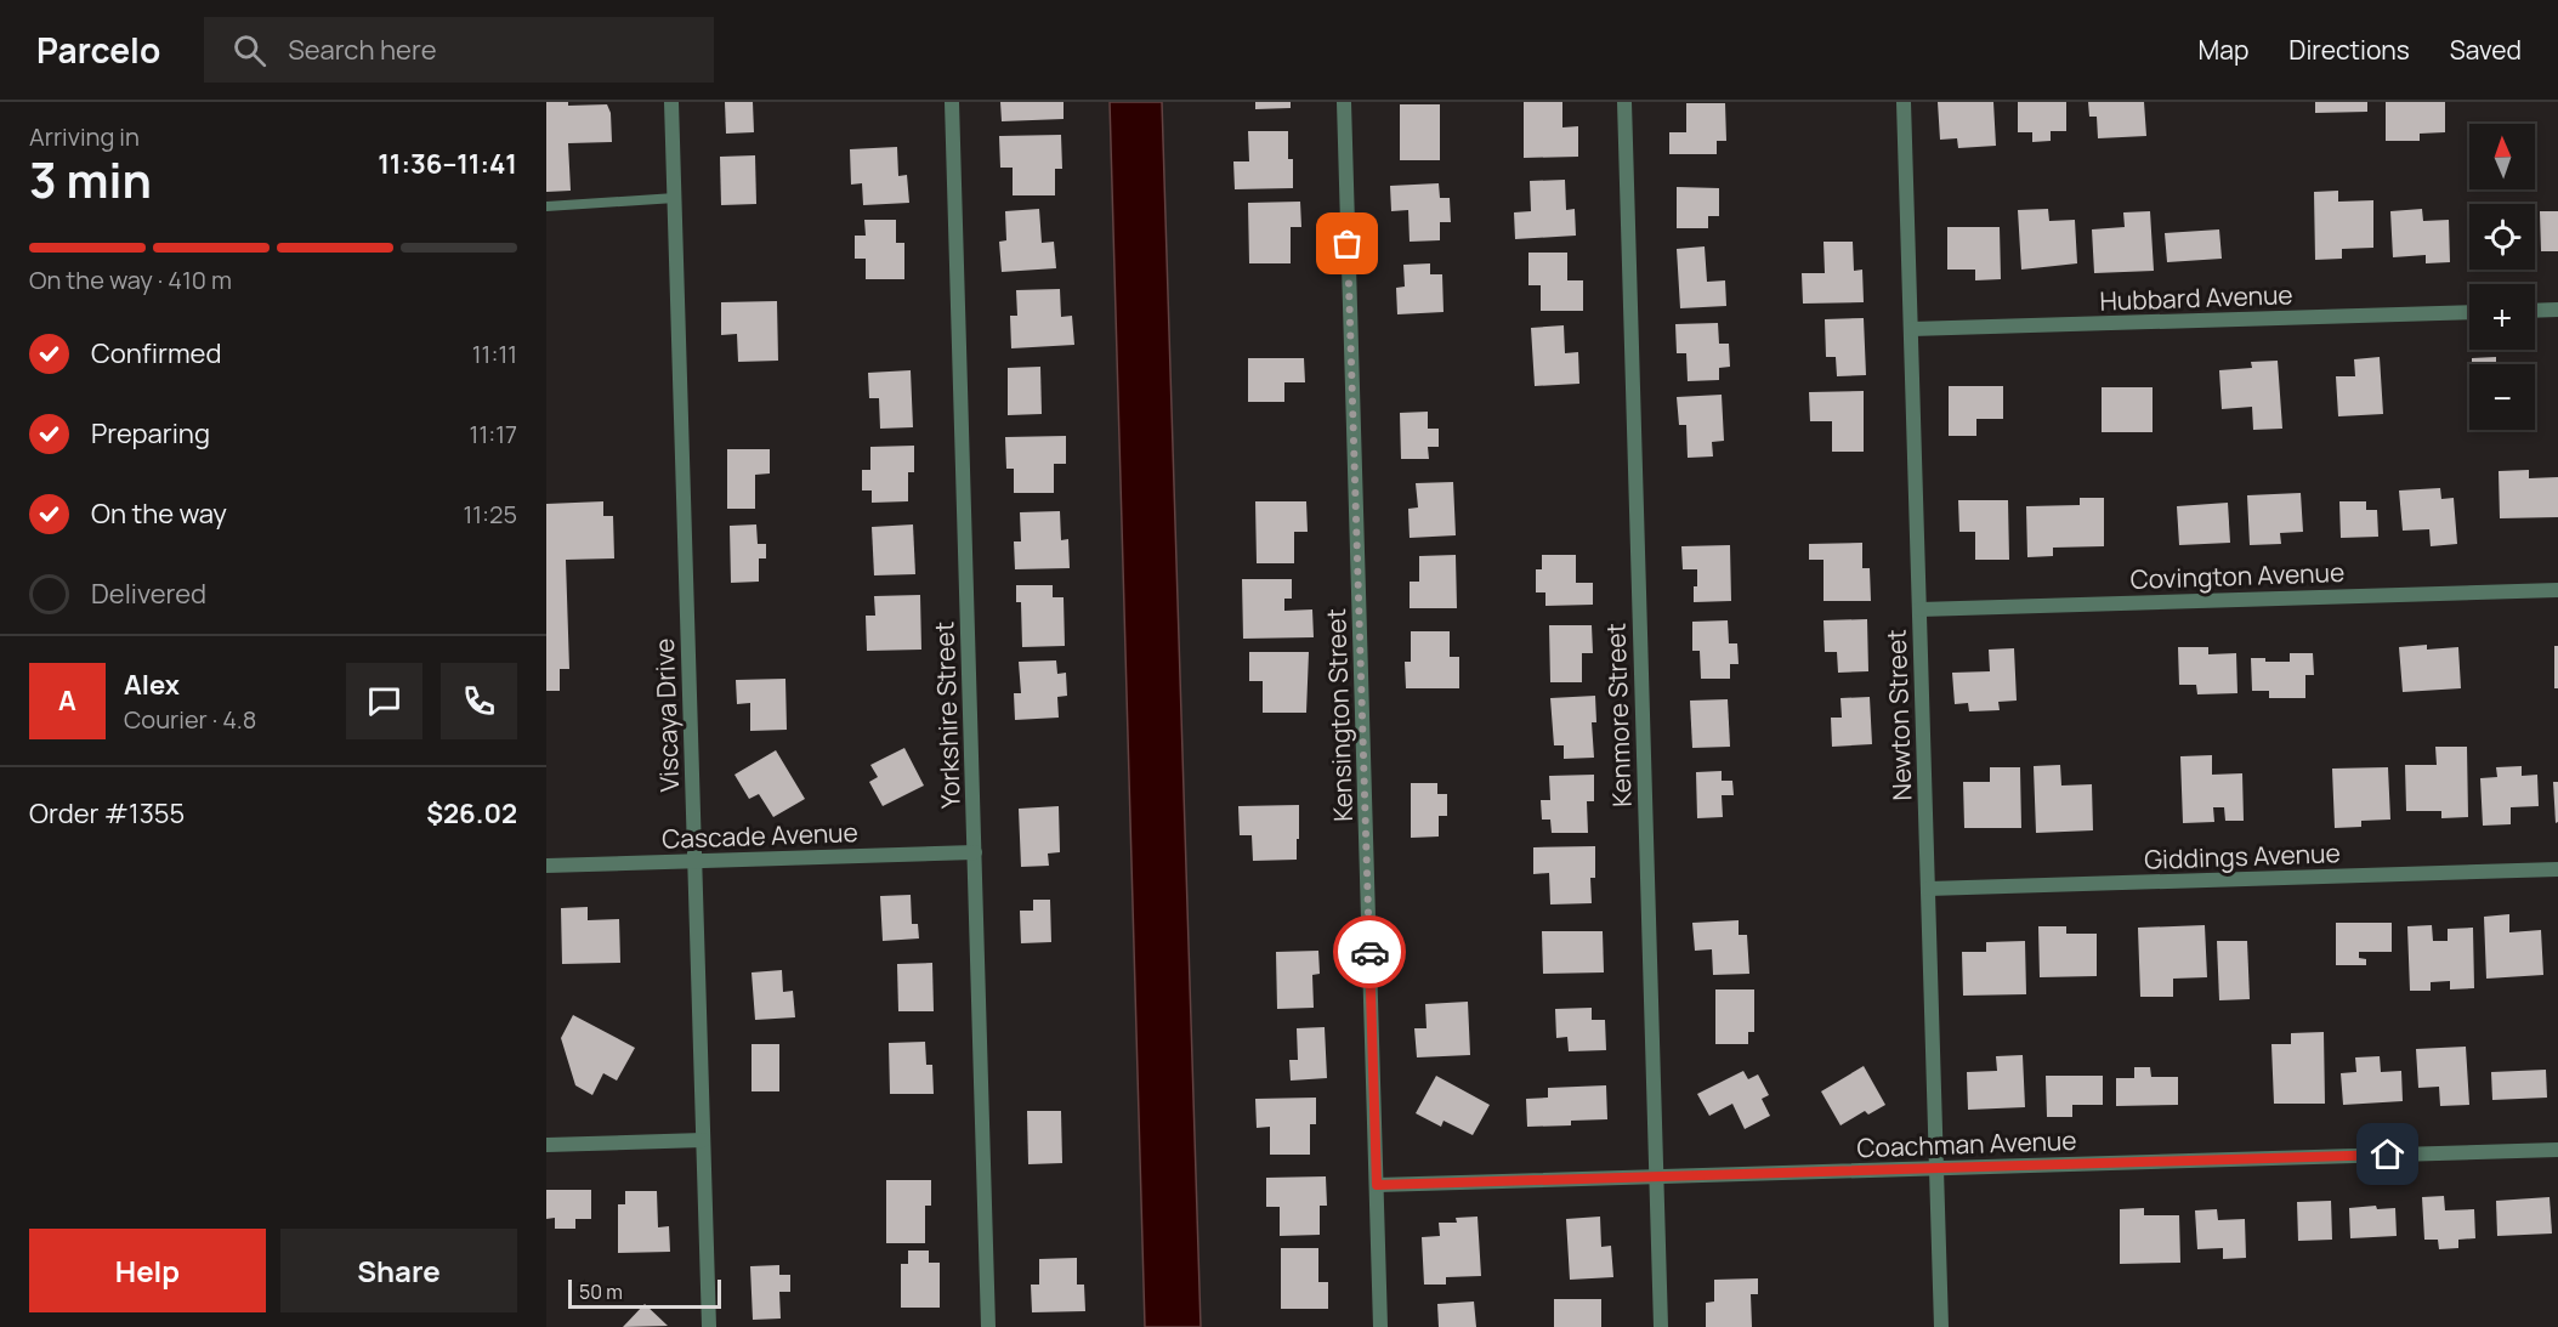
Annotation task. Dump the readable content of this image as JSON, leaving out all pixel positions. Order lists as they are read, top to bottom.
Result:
{
  "streets": {
    "street": [
      "Hubbard Avenue",
      "Covington Avenue",
      "Viscaya Drive",
      "Yorkshire Street",
      "Kensington Street",
      "Kenmore Street",
      "Newton Street",
      "Cascade Avenue",
      "Giddings Avenue",
      "Coachman Avenue"
    ]
  },
  "crossings": [
    ["Hubbard Avenue", "Newton Street"],
    ["Covington Avenue", "Newton Street"],
    ["Viscaya Drive", "Cascade Avenue"],
    ["Yorkshire Street", "Cascade Avenue"],
    ["Kensington Street", "Coachman Avenue"],
    ["Kenmore Street", "Coachman Avenue"],
    ["Newton Street", "Giddings Avenue"],
    ["Newton Street", "Coachman Avenue"]
  ],
  "scale_bar": "50 m",
  "north": "top",
  "page": {
    "header": "Parcelo",
    "search": "Search here",
    "nav": ["Map", "Directions", "Saved"],
    "heading": ["3 min", "Arriving in", "11:36–11:41"],
    "panel": [
      "Alex",
      "Courier · 4.8",
      "Order #1355",
      "$26.02"
    ],
    "map_buttons": ["+", "−"],
    "bar": "On the way · 410 m",
    "list": [
      ["Confirmed", "11:11"],
      ["Preparing", "11:17"],
      ["On the way", "11:25"],
      "Delivered"
    ],
    "round": "A",
    "buttons": ["Help", "Share"],
    "scale": "50 m"
  }
}
